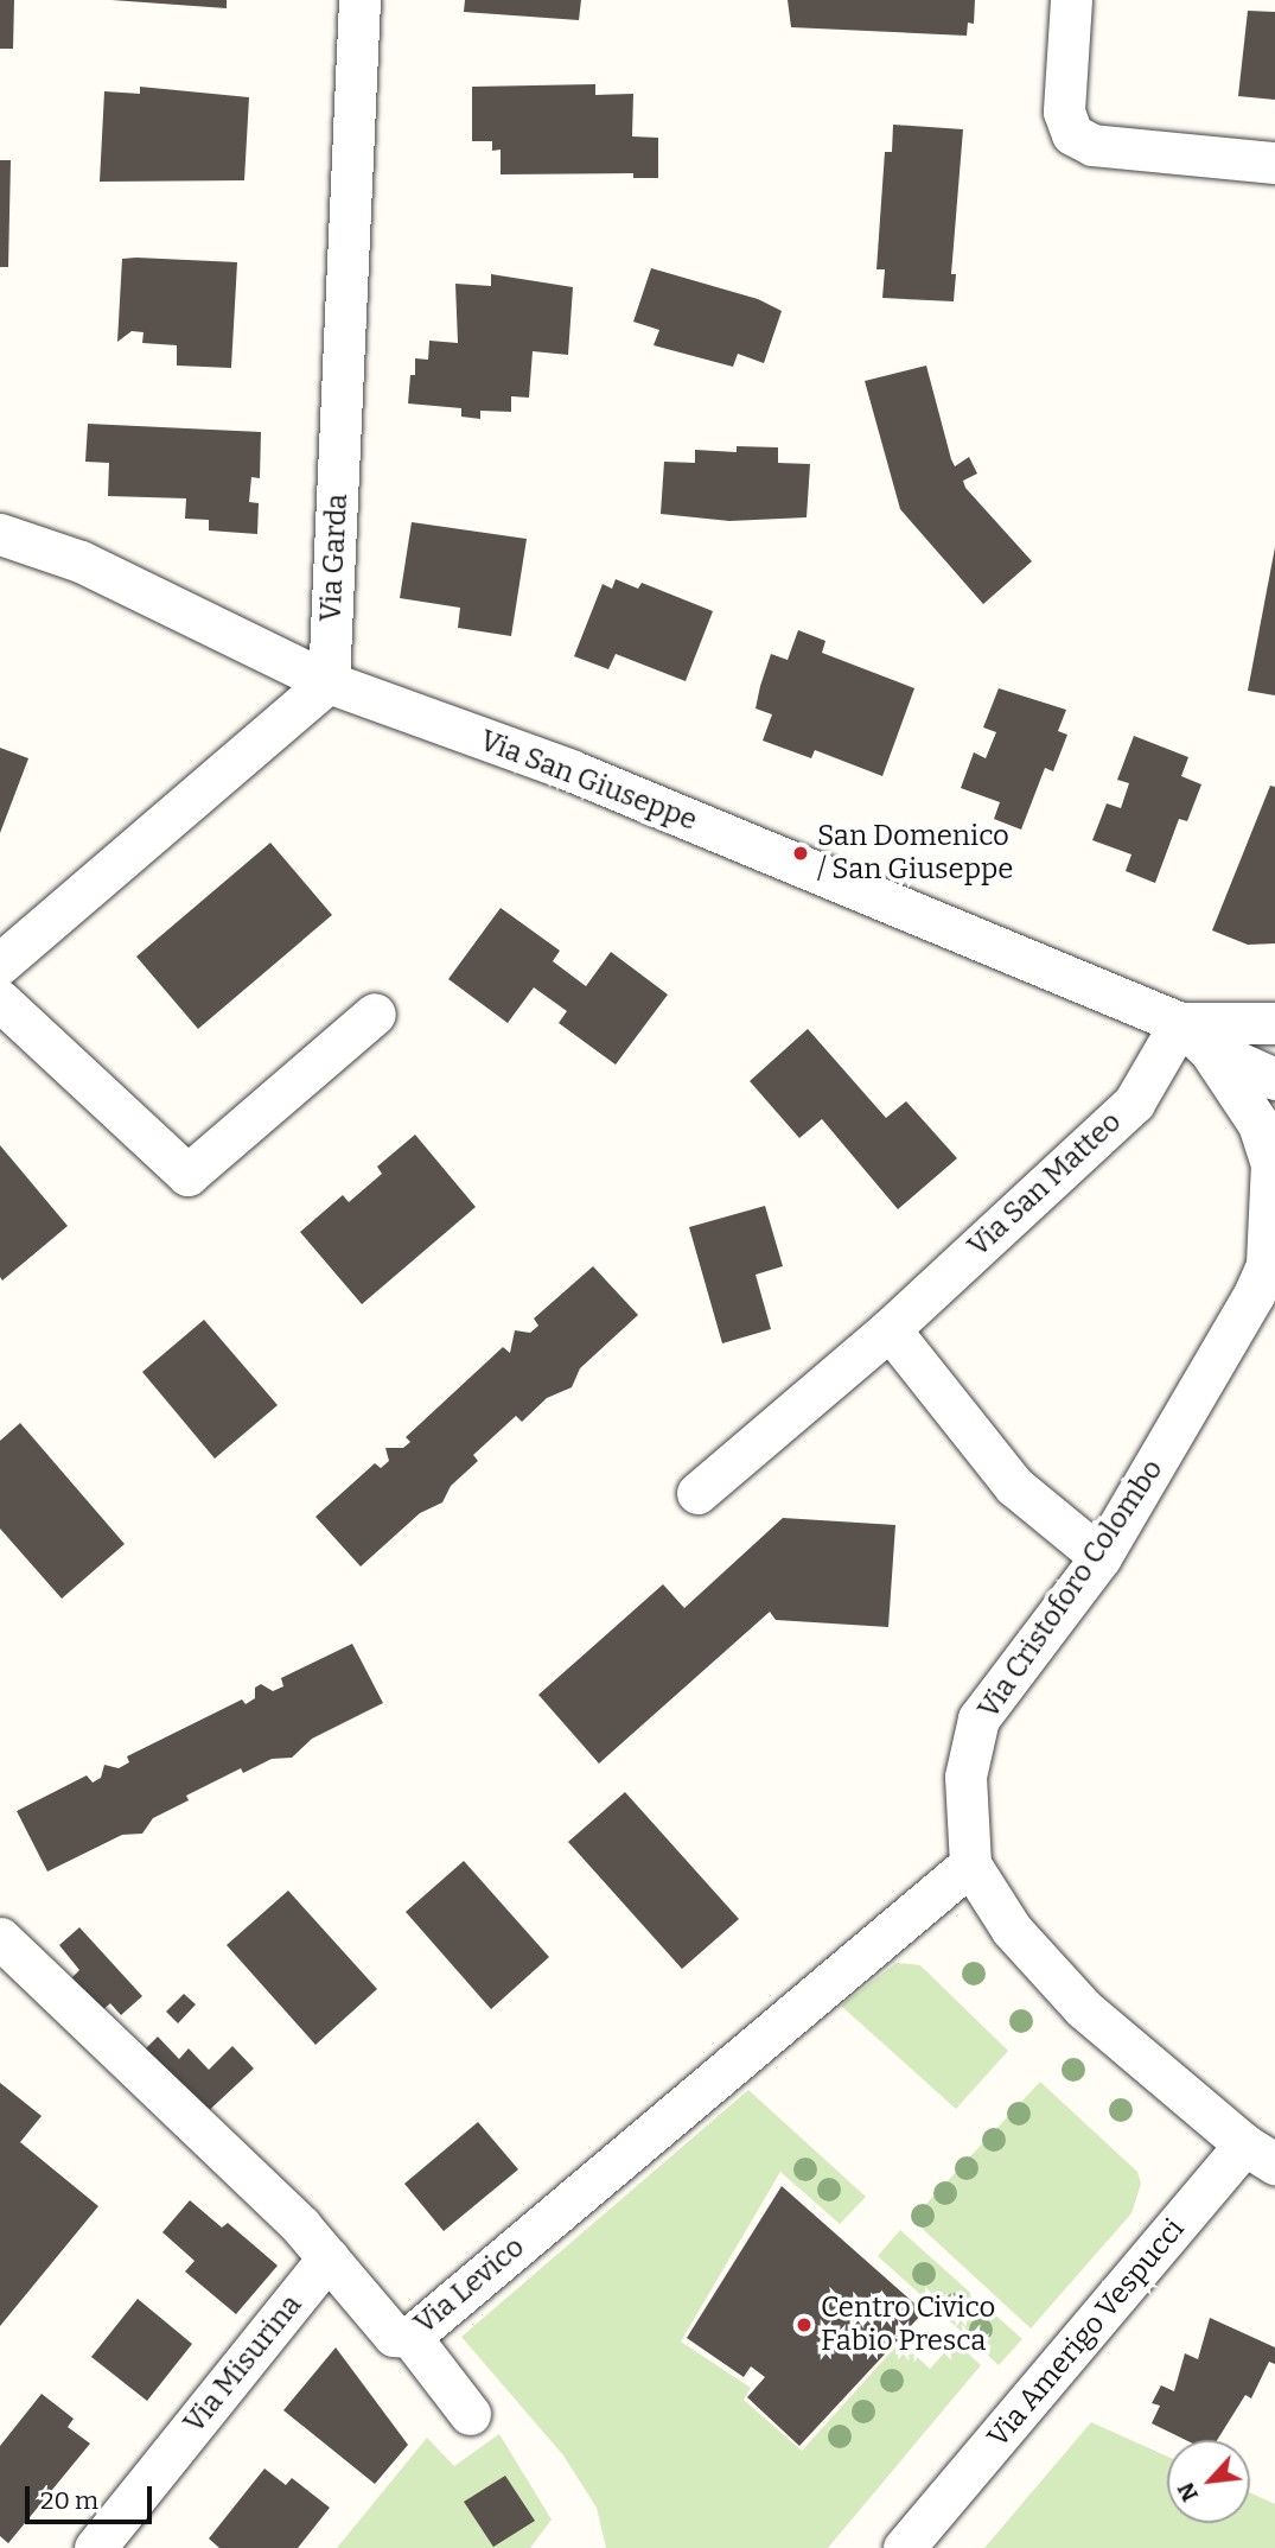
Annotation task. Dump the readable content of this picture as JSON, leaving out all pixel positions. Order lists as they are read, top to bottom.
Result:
{
  "streets": {
    "street": [
      "Via Garda",
      "Via San Giuseppe",
      "Via San Matteo",
      "Via Cristoforo Colombo",
      "Via Levico",
      "Via Amerigo Vespucci",
      "Via Misurina"
    ]
  },
  "crossings": [
    ["Via Garda", "Via San Giuseppe"],
    ["Via San Giuseppe", "Via San Matteo"],
    ["Via Cristoforo Colombo", "Via Levico"],
    ["Via Cristoforo Colombo", "Via Amerigo Vespucci"],
    ["Via Levico", "Via Misurina"]
  ],
  "places": ["San Domenico / San Giuseppe", "Centro Civico Fabio Presca"],
  "scale_bar": "20 m",
  "north": "bottom left"
}
